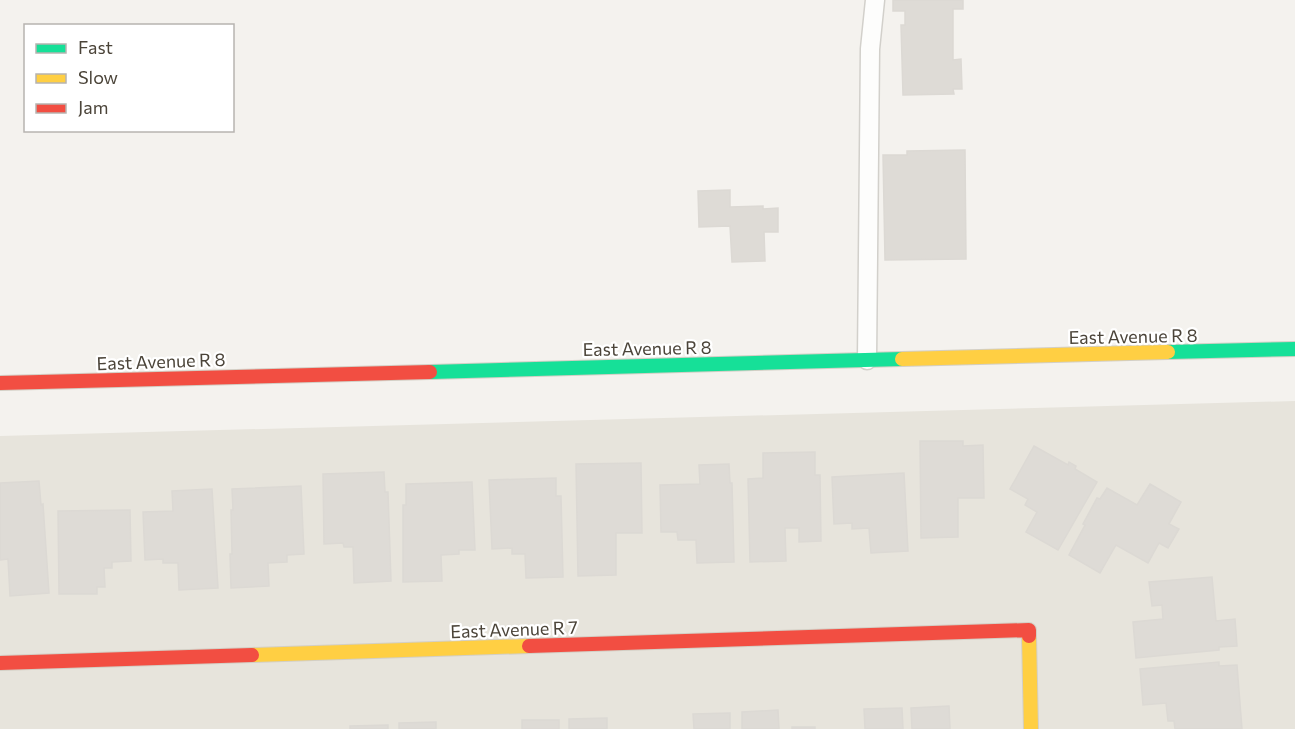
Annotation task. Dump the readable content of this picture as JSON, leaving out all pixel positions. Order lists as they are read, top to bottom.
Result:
{
  "streets": {
    "street": ["East Avenue R 8", "East Avenue R 7"]
  },
  "legend": ["Fast", "Slow", "Jam"]
}
